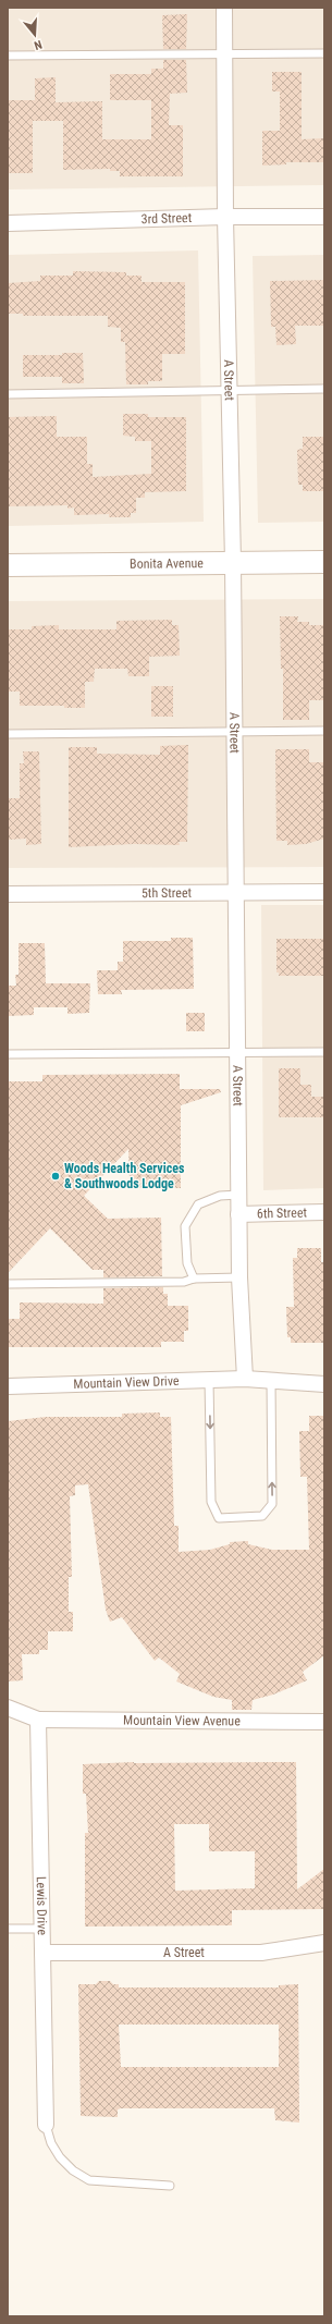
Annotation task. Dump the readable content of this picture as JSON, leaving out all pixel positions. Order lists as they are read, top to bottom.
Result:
{
  "streets": {
    "main road": ["Bonita Avenue"],
    "street": [
      "3rd Street",
      "A Street",
      "5th Street",
      "6th Street",
      "Mountain View Drive",
      "Mountain View Avenue",
      "Lewis Drive"
    ]
  },
  "crossings": [
    ["3rd Street", "A Street"],
    ["A Street", "Bonita Avenue"],
    ["A Street", "5th Street"],
    ["A Street", "6th Street"],
    ["A Street", "Mountain View Drive"],
    ["A Street", "Lewis Drive"],
    ["Mountain View Avenue", "Lewis Drive"]
  ],
  "places": ["Woods Health Services & Southwoods Lodge"],
  "north": "bottom"
}
